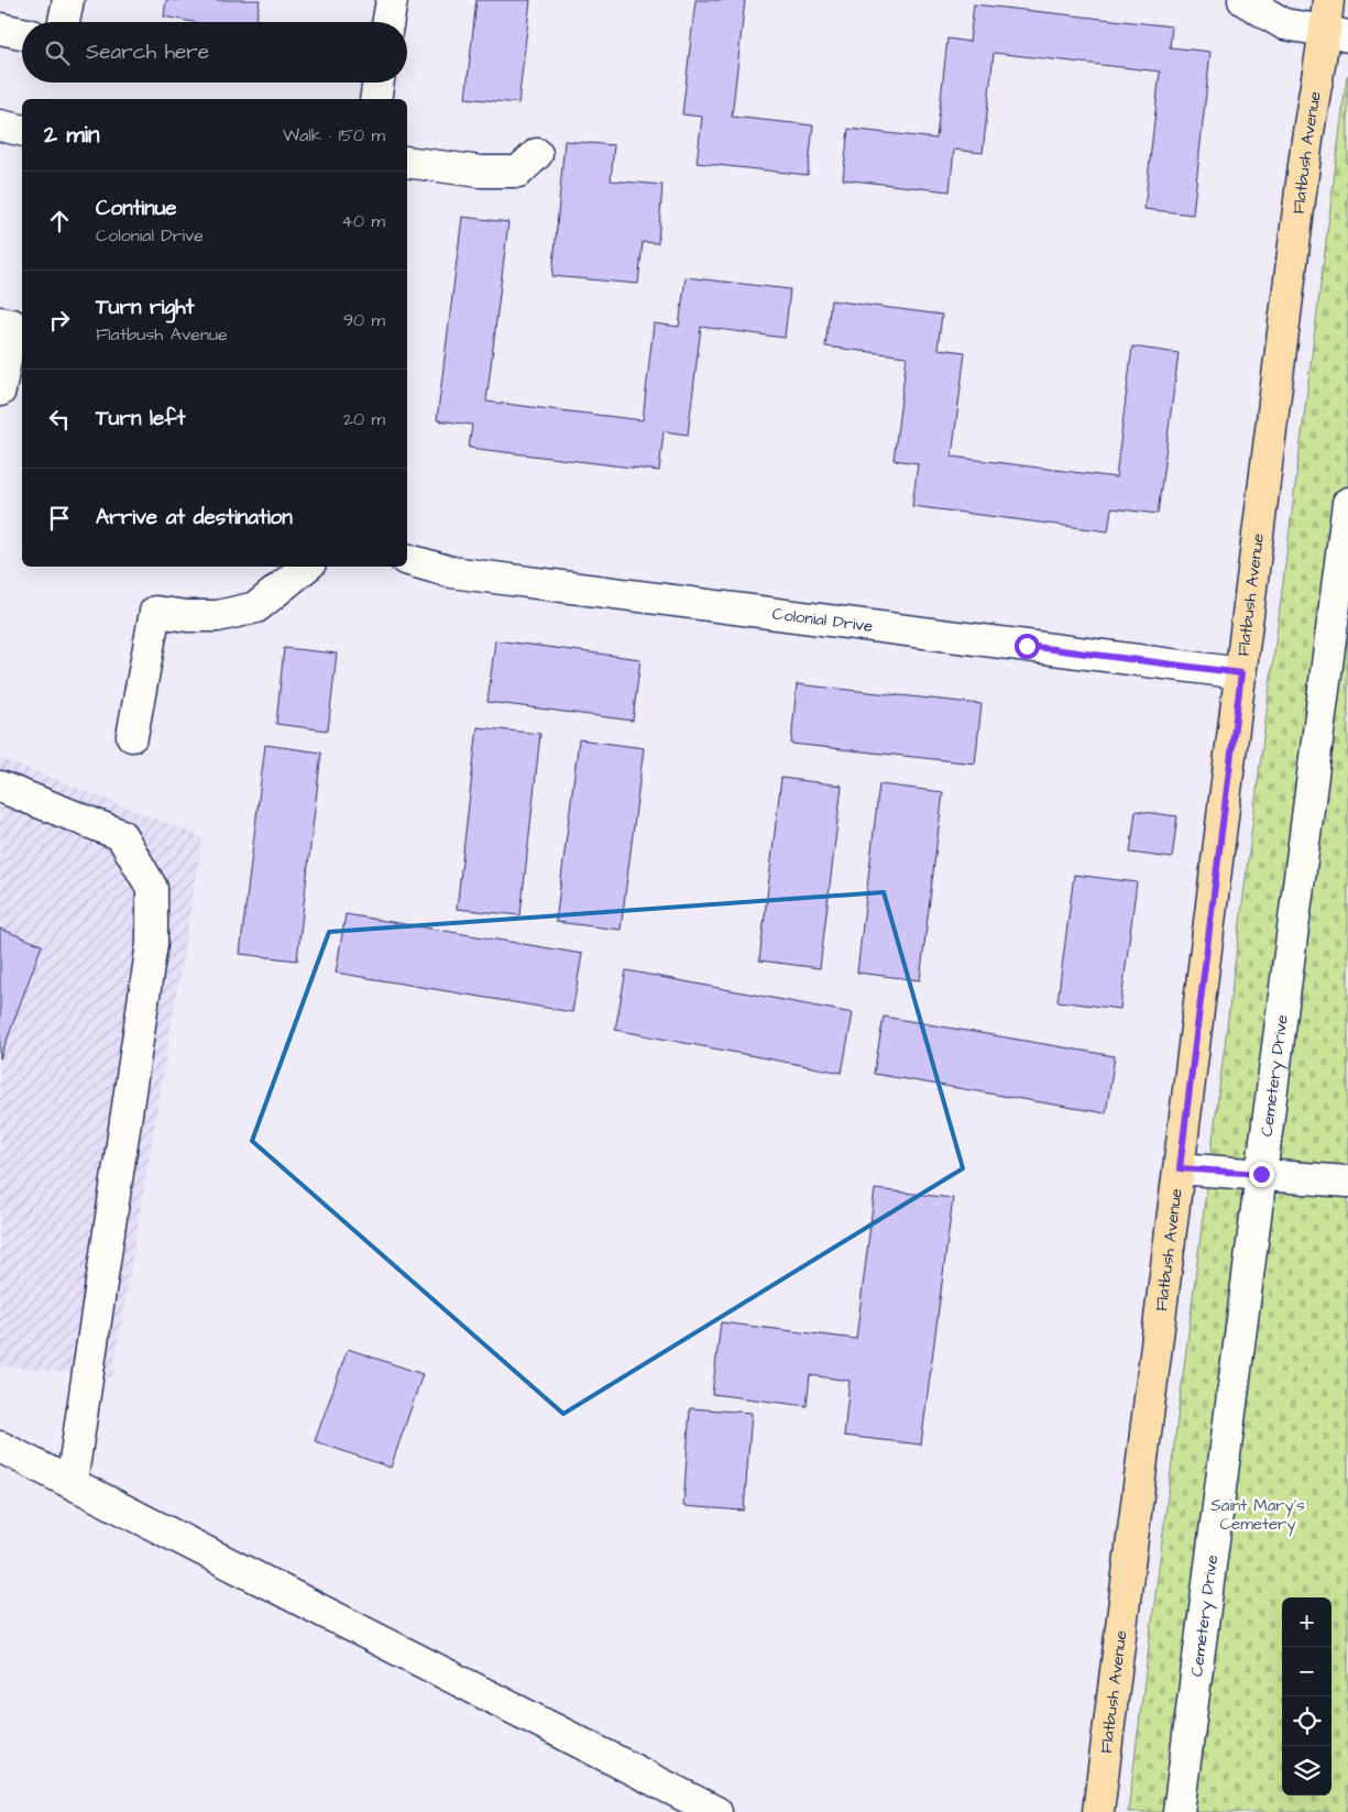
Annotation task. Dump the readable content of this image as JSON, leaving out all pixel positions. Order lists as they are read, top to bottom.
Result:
{
  "streets": {
    "main road": ["Flatbush Avenue"],
    "street": ["Colonial Drive", "Cemetery Drive"]
  },
  "crossings": [
    ["Flatbush Avenue", "Colonial Drive"]
  ],
  "parks": ["Saint Mary's Cemetery"],
  "page": {
    "search": "Search here",
    "heading": ["2 min", "Walk · 150 m"],
    "list": [
      ["Continue", "Colonial Drive", "40 m"],
      ["Turn right", "Flatbush Avenue", "90 m"],
      ["Turn left", "20 m"],
      "Arrive at destination"
    ],
    "map_buttons": ["+", "−"]
  }
}
